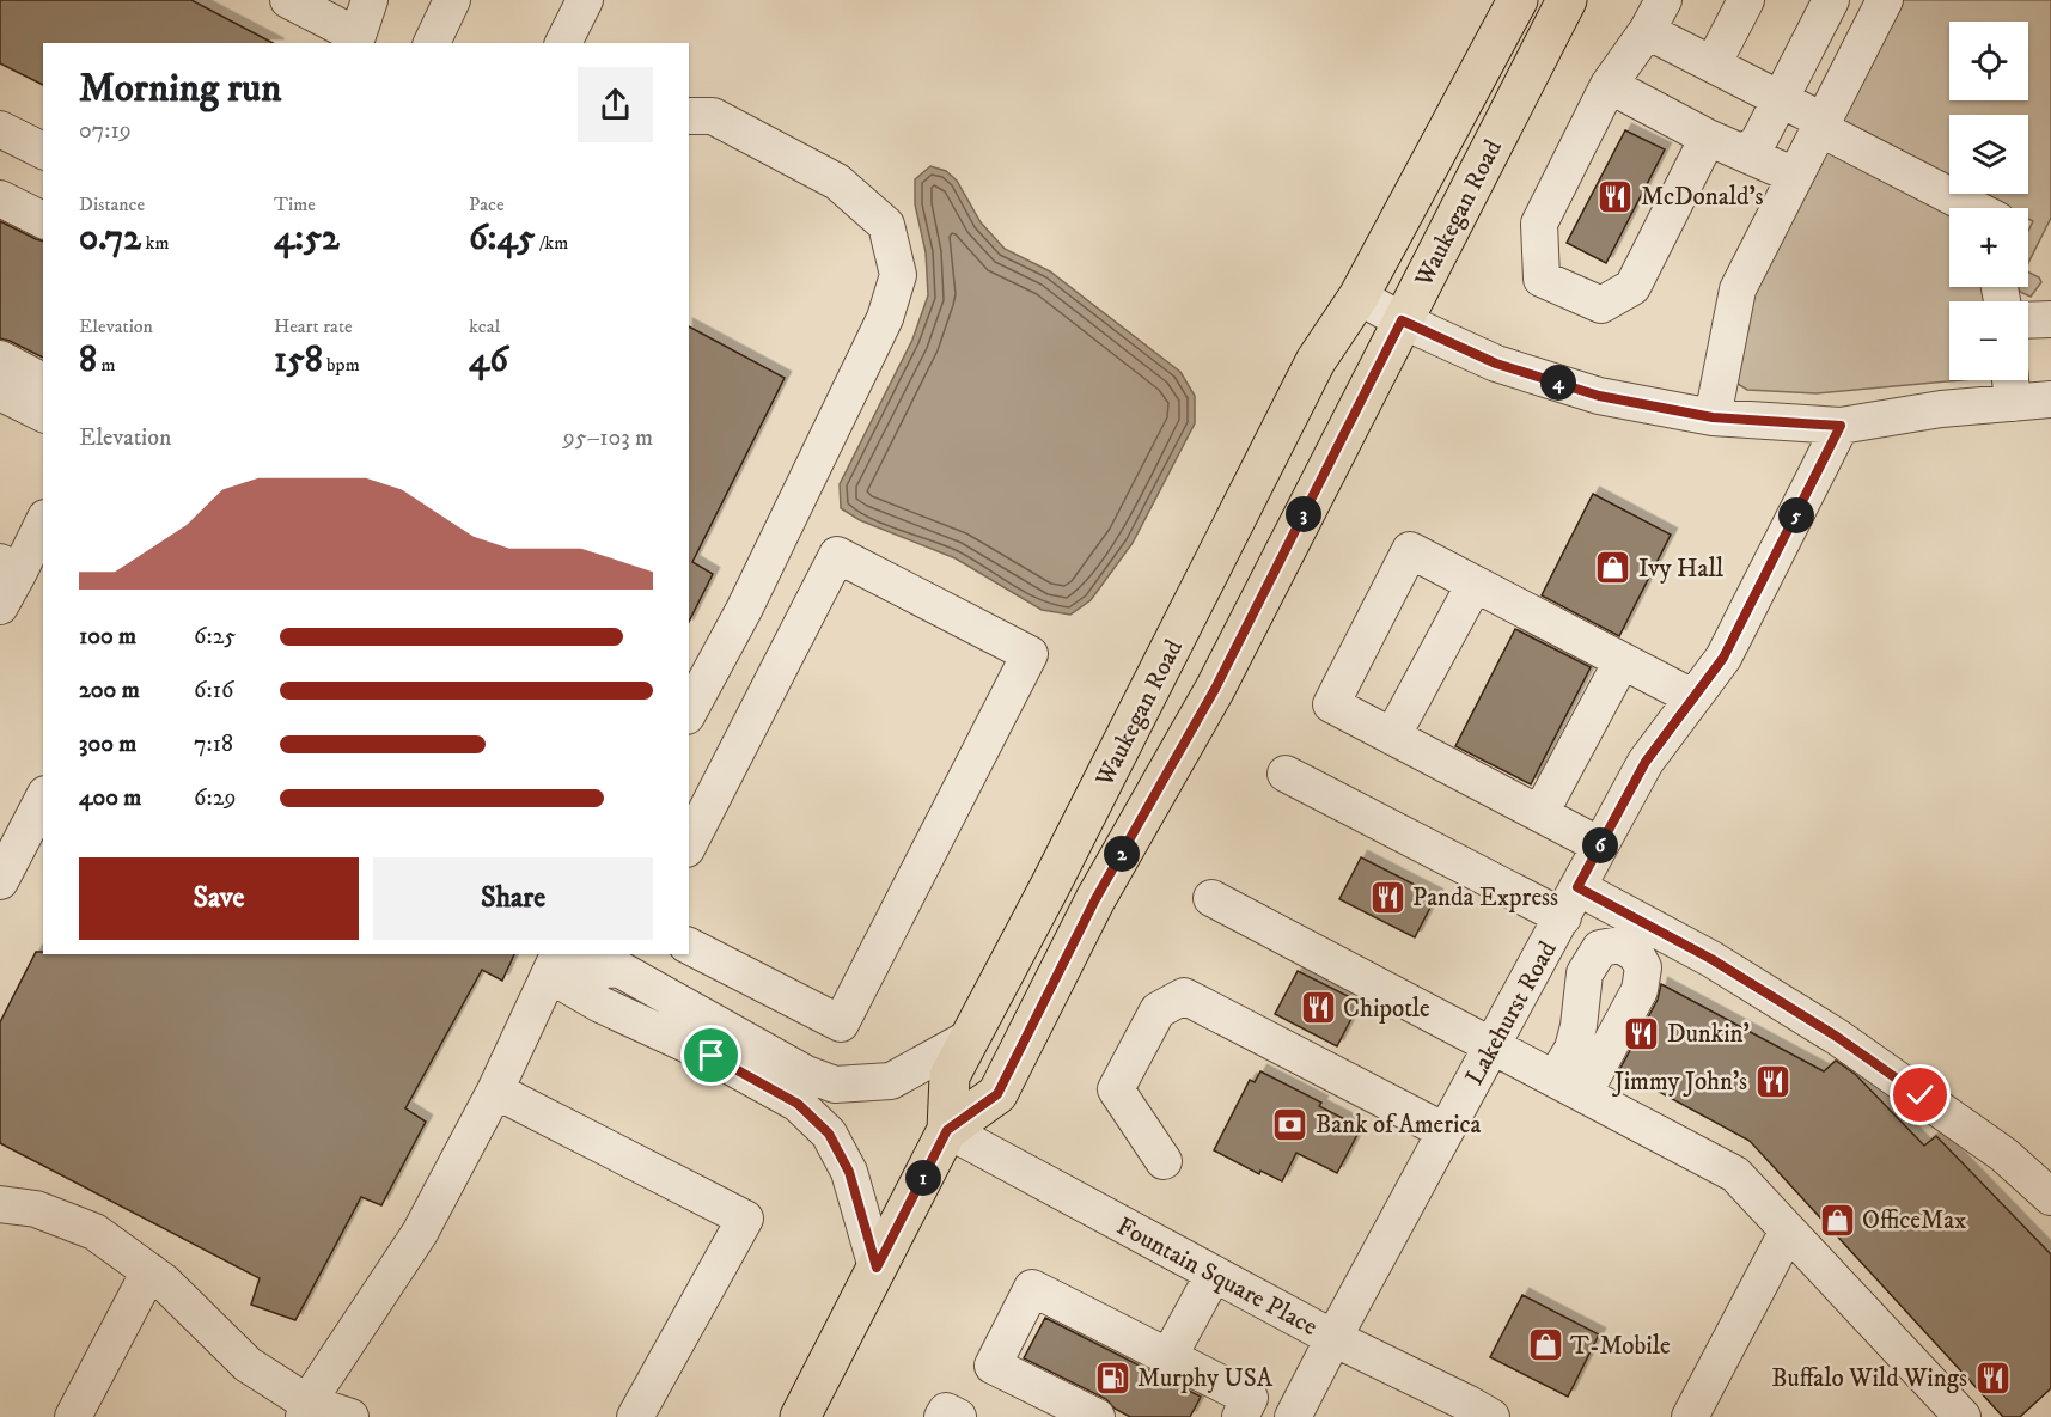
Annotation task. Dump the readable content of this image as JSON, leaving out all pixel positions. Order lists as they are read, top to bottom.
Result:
{
  "streets": {
    "main road": ["Waukegan Road"],
    "street": ["Lakehurst Road", "Fountain Square Place"]
  },
  "crossings": [
    ["Waukegan Road", "Fountain Square Place"],
    ["Lakehurst Road", "Fountain Square Place"]
  ],
  "places": {
    "restaurant": [
      "McDonald's",
      "Panda Express",
      "Chipotle",
      "Dunkin'",
      "Jimmy John's",
      "Buffalo Wild Wings"
    ],
    "shop": ["Ivy Hall", "OfficeMax", "T-Mobile"],
    "bank": ["Bank of America"],
    "fuel station": ["Murphy USA"]
  },
  "page": {
    "map_buttons": ["+", "−"],
    "heading": ["Morning run", "07:19"],
    "stats": [
      ["Distance", "0.72 km"],
      ["Time", "4:52"],
      ["Pace", "6:45 /km"],
      ["Elevation", "8 m"],
      ["Heart rate", "158 bpm"],
      ["kcal", "46"]
    ],
    "pins": [
      "4",
      "3",
      "5",
      "6",
      "2",
      "1"
    ],
    "chart": ["Elevation", "95–103 m"],
    "list": [
      {
        "name": "100 m",
        "note": "6:25"
      },
      {
        "name": "200 m",
        "note": "6:16"
      },
      {
        "name": "300 m",
        "note": "7:18"
      },
      {
        "name": "400 m",
        "note": "6:29"
      }
    ],
    "buttons": ["Save", "Share"]
  }
}
